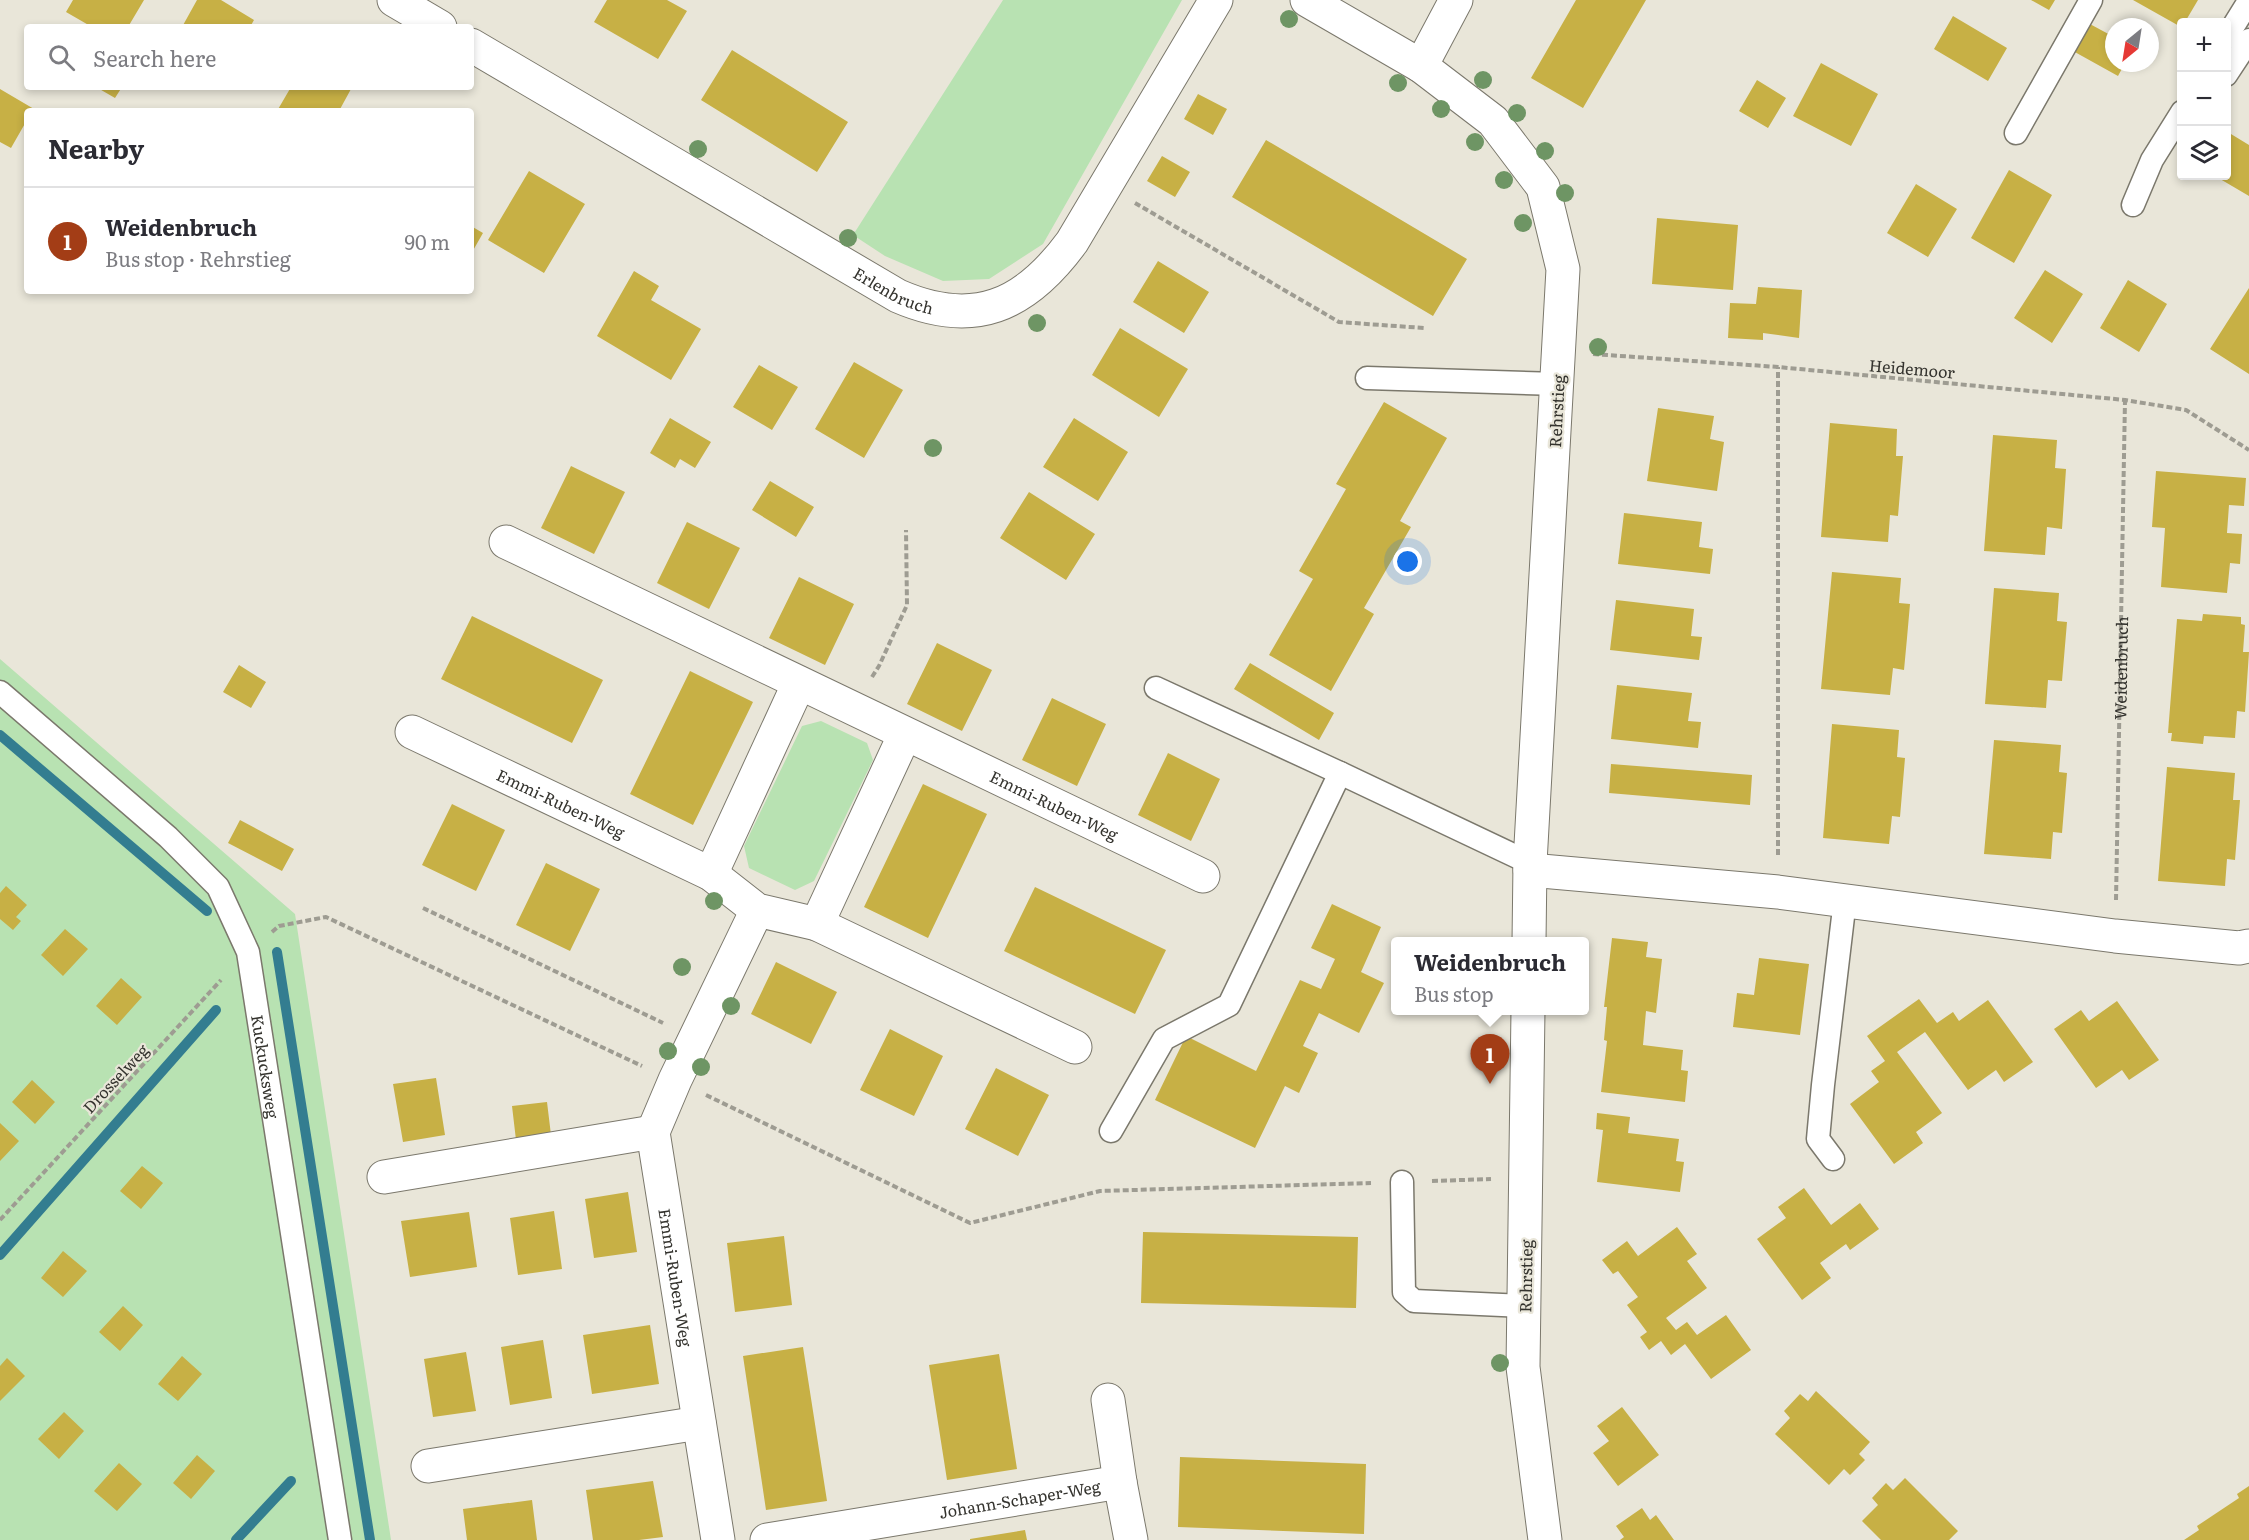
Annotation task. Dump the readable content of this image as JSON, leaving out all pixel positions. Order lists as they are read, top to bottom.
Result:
{
  "streets": {
    "street": [
      "Erlenbruch",
      "Rehrstieg",
      "Emmi-Ruben-Weg",
      "Johann-Schaper-Weg"
    ],
    "lane": ["Kuckucksweg"],
    "path": ["Heidemoor", "Weidenbruch", "Drosselweg"]
  },
  "crossings": [
    ["Heidemoor", "Rehrstieg"],
    ["Heidemoor", "Weidenbruch"],
    ["Rehrstieg", "Drosselweg"],
    ["Kuckucksweg", "Drosselweg"]
  ],
  "north": "bottom left",
  "page": {
    "map_buttons": ["+", "−"],
    "search": "Search here",
    "heading": "Nearby",
    "list": [
      {
        "mark": "1",
        "name": "Weidenbruch",
        "note": "Bus stop · Rehrstieg",
        "value": "90 m"
      }
    ],
    "popup": ["Weidenbruch", "Bus stop"],
    "pins": "1"
  }
}
